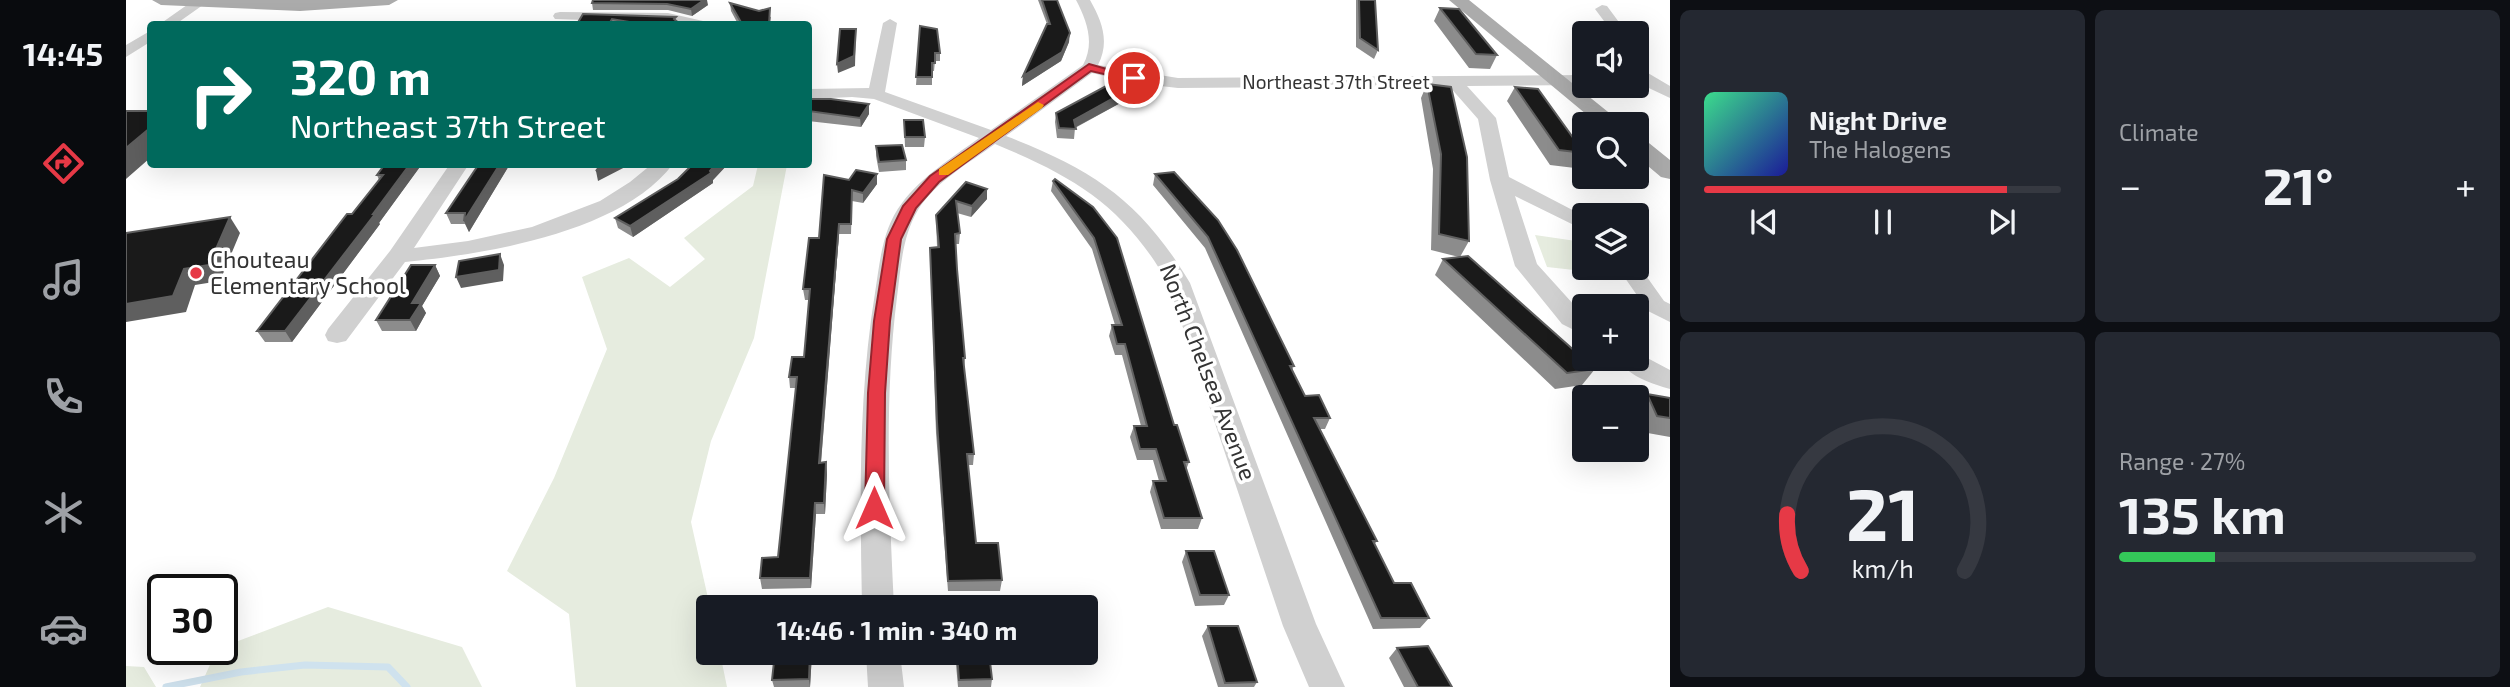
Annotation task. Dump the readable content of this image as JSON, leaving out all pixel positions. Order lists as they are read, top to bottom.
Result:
{
  "streets": {
    "street": ["Northeast 37th Street", "North Chelsea Avenue"]
  },
  "places": ["Chouteau Elementary School"],
  "page": {
    "tabs": "14:45",
    "tile": [
      "Climate",
      ["Range · 27%", "135 km"]
    ],
    "map_buttons": ["+", "−"],
    "turn": ["320 m", "Northeast 37th Street"],
    "song": ["Night Drive", "The Halogens"],
    "heat": ["−", "21°", "+"],
    "limit": "30",
    "trip": "14:46 · 1 min · 340 m",
    "gauge": ["21", "km/h"]
  }
}
